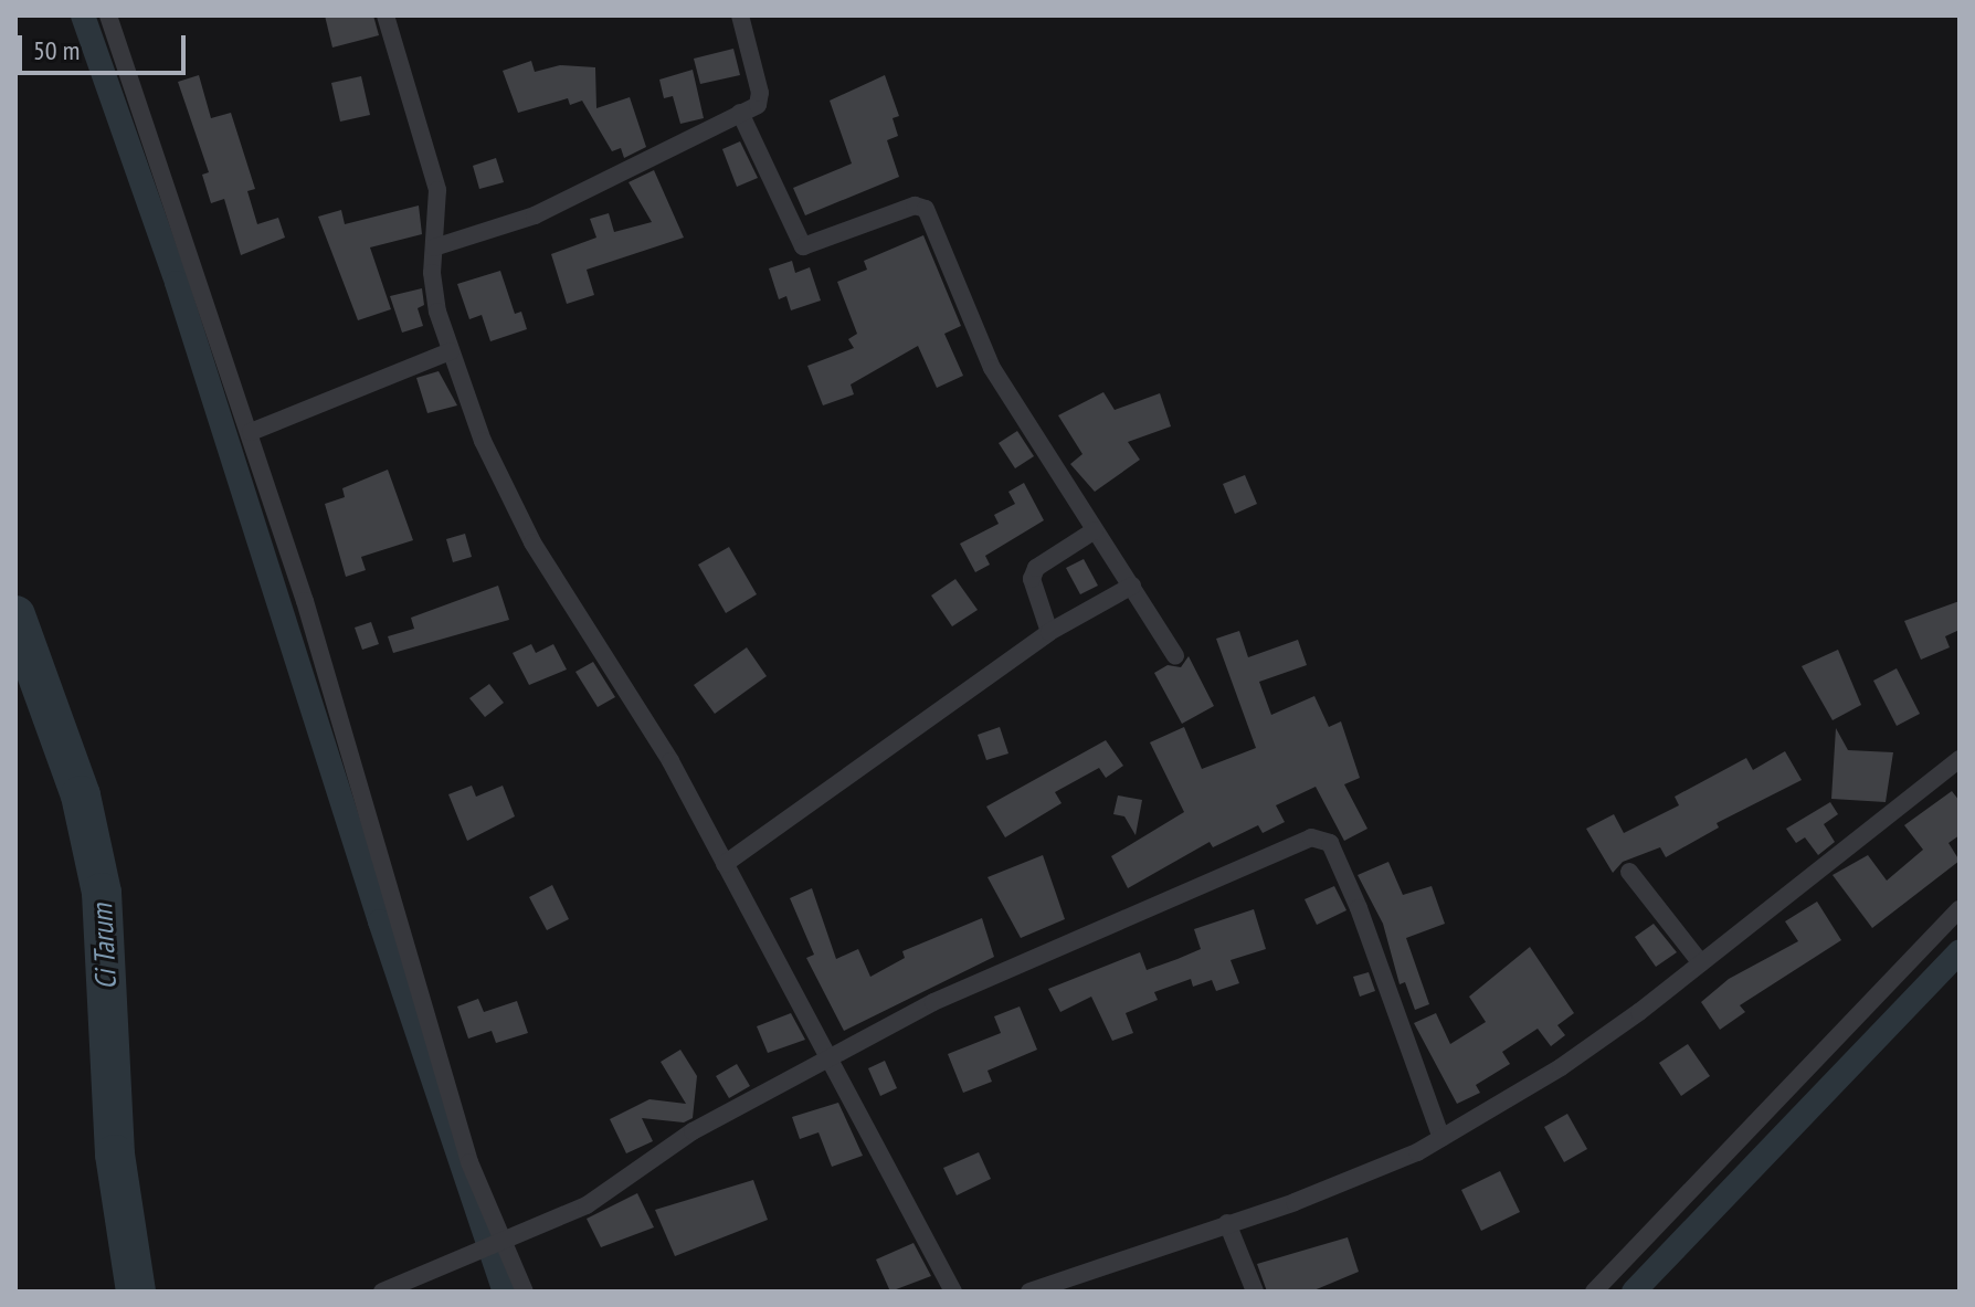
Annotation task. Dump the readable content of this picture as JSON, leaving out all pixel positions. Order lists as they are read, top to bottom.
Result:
{
  "water": ["Ci Tarum"],
  "scale_bar": "50 m"
}
